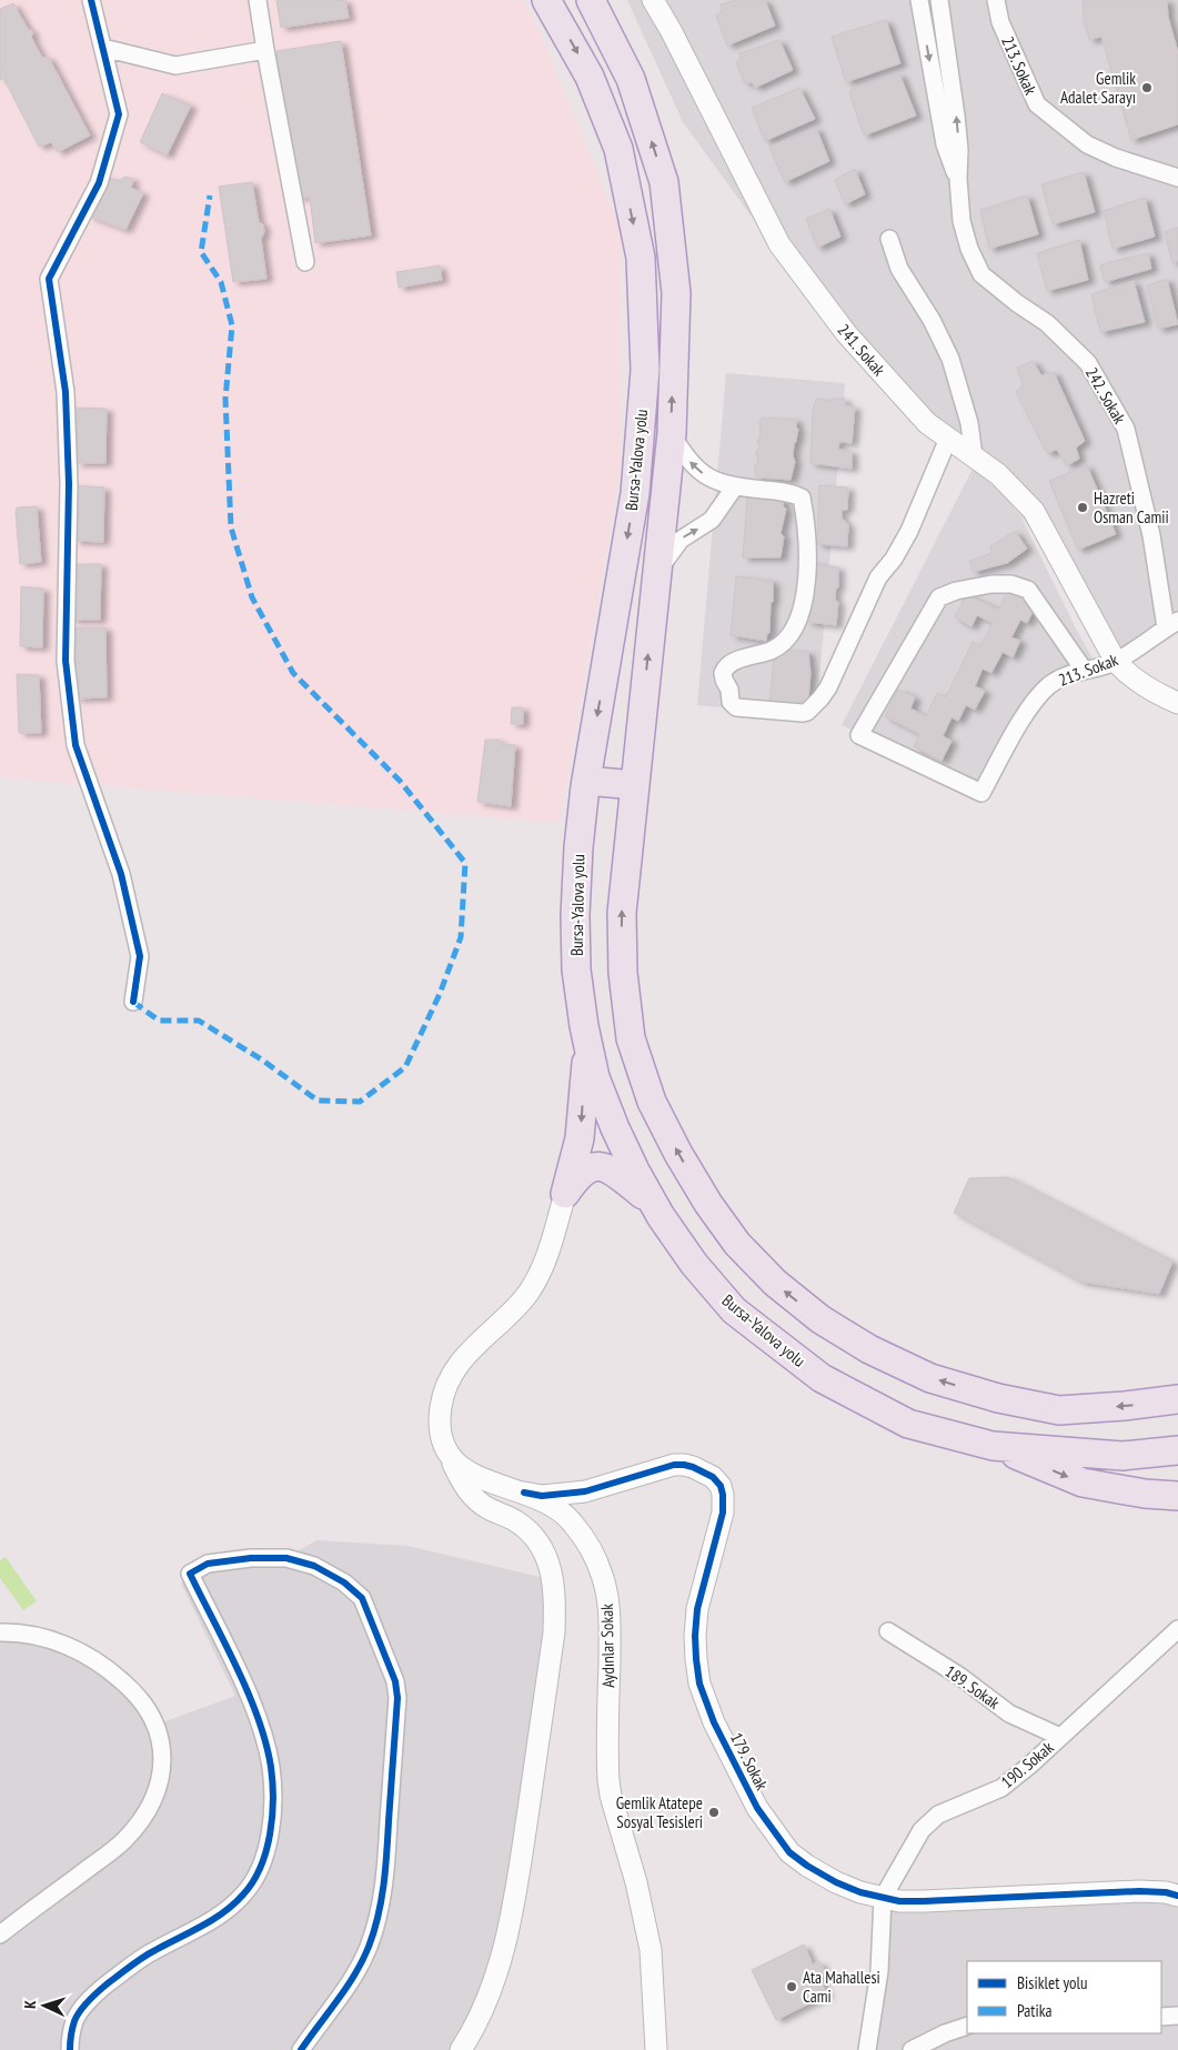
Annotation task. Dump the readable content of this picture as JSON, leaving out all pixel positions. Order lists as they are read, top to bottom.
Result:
{
  "streets": {
    "highway": ["Bursa-Yalova yolu"],
    "street": [
      "213. Sokak",
      "241. Sokak",
      "242. Sokak",
      "Aydınlar Sokak",
      "189. Sokak",
      "179. Sokak",
      "190. Sokak"
    ]
  },
  "crossings": [
    ["213. Sokak", "241. Sokak"],
    ["213. Sokak", "242. Sokak"],
    ["Aydınlar Sokak", "179. Sokak"],
    ["189. Sokak", "190. Sokak"],
    ["179. Sokak", "190. Sokak"]
  ],
  "places": [
    "Gemlik Adalet Sarayı",
    "Hazreti Osman Camii",
    "Gemlik Atatepe Sosyal Tesisleri",
    "Ata Mahallesi Cami"
  ],
  "legend": ["Bisiklet yolu", "Patika"],
  "north": "left"
}
